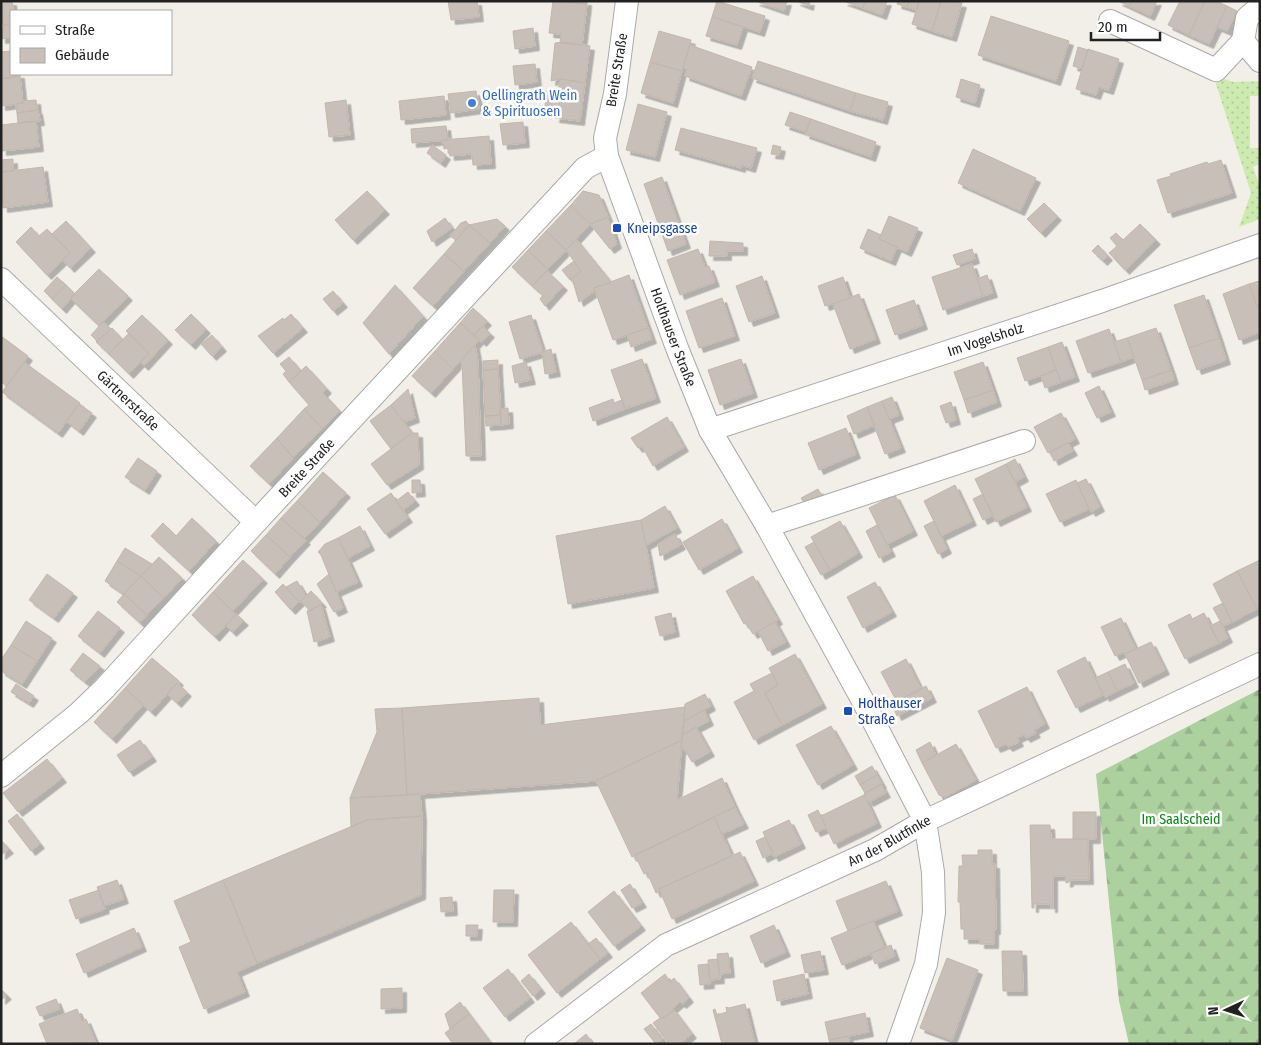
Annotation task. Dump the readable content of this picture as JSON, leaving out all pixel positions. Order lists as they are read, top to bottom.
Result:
{
  "streets": {
    "street": [
      "Breite Straße",
      "Holthauser Straße",
      "Im Vogelsholz",
      "Gärtnerstraße",
      "An der Blutfinke"
    ]
  },
  "crossings": [
    ["Breite Straße", "Holthauser Straße"],
    ["Breite Straße", "Gärtnerstraße"],
    ["Holthauser Straße", "Im Vogelsholz"],
    ["Holthauser Straße", "An der Blutfinke"]
  ],
  "parks": ["Im Saalscheid"],
  "places": {
    "other": ["Oellingrath Wein & Spirituosen"],
    "transit": ["Kneipsgasse", "Holthauser Straße"]
  },
  "legend": ["Straße", "Gebäude"],
  "scale_bar": "20 m",
  "north": "left"
}
